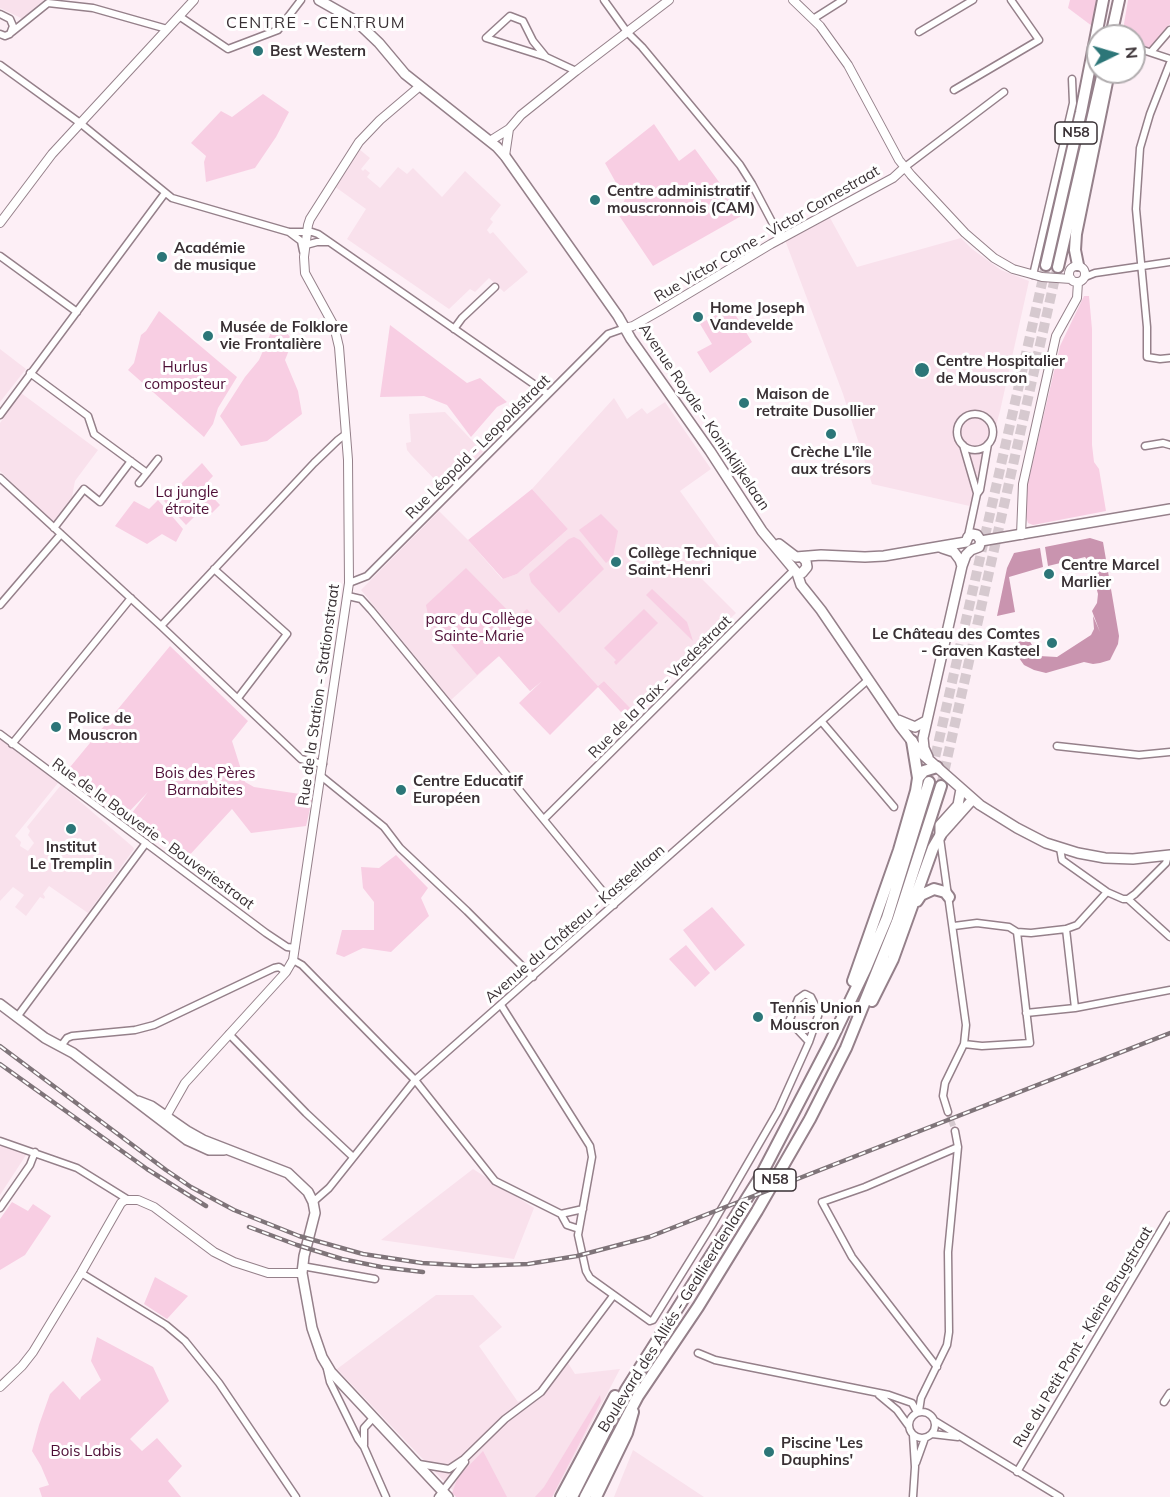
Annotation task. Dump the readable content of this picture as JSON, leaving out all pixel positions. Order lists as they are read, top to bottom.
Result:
{
  "streets": {
    "highway": ["N58", "Boulevard des Alliés - Geallieerdenlaan"],
    "main road": ["Avenue Royale - Koninklijkelaan"],
    "street": [
      "Rue Victor Corne - Victor Cornestraat",
      "Rue Léopold - Leopoldstraat",
      "Rue de la Paix - Vredestraat",
      "Rue de la Station - Stationstraat",
      "Rue de la Bouverie - Bouveriestraat",
      "Avenue du Château - Kasteellaan",
      "Rue du Petit Pont - Kleine Brugstraat"
    ]
  },
  "crossings": [
    ["N58", "Boulevard des Alliés - Geallieerdenlaan"],
    ["Rue Victor Corne - Victor Cornestraat", "Avenue Royale - Koninklijkelaan"],
    ["Rue Victor Corne - Victor Cornestraat", "Rue Léopold - Leopoldstraat"],
    ["Avenue Royale - Koninklijkelaan", "Rue Léopold - Leopoldstraat"],
    ["Avenue Royale - Koninklijkelaan", "Rue de la Paix - Vredestraat"],
    ["Avenue Royale - Koninklijkelaan", "Rue de la Station - Stationstraat"],
    ["Avenue Royale - Koninklijkelaan", "Avenue du Château - Kasteellaan"],
    ["Rue Léopold - Leopoldstraat", "Rue de la Station - Stationstraat"],
    ["Rue de la Station - Stationstraat", "Rue de la Bouverie - Bouveriestraat"]
  ],
  "districts": ["CENTRE - CENTRUM"],
  "parks": [
    "Hurlus composteur",
    "La jungle étroite",
    "parc du Collège Sainte-Marie",
    "Bois des Pères Barnabites",
    "Bois Labis"
  ],
  "places": [
    "Best Western",
    "Centre administratif mouscronnois (CAM)",
    "Académie de musique",
    "Home Joseph Vandevelde",
    "Musée de Folklore vie Frontalière",
    "Centre Hospitalier de Mouscron",
    "Maison de retraite Dusollier",
    "Crèche L'île aux trésors",
    "Collège Technique Saint-Henri",
    "Centre Marcel Marlier",
    "Le Château des Comtes - Graven Kasteel",
    "Police de Mouscron",
    "Centre Educatif Européen",
    "Institut Le Tremplin",
    "Tennis Union Mouscron",
    "Piscine 'Les Dauphins'"
  ],
  "north": "right"
}
